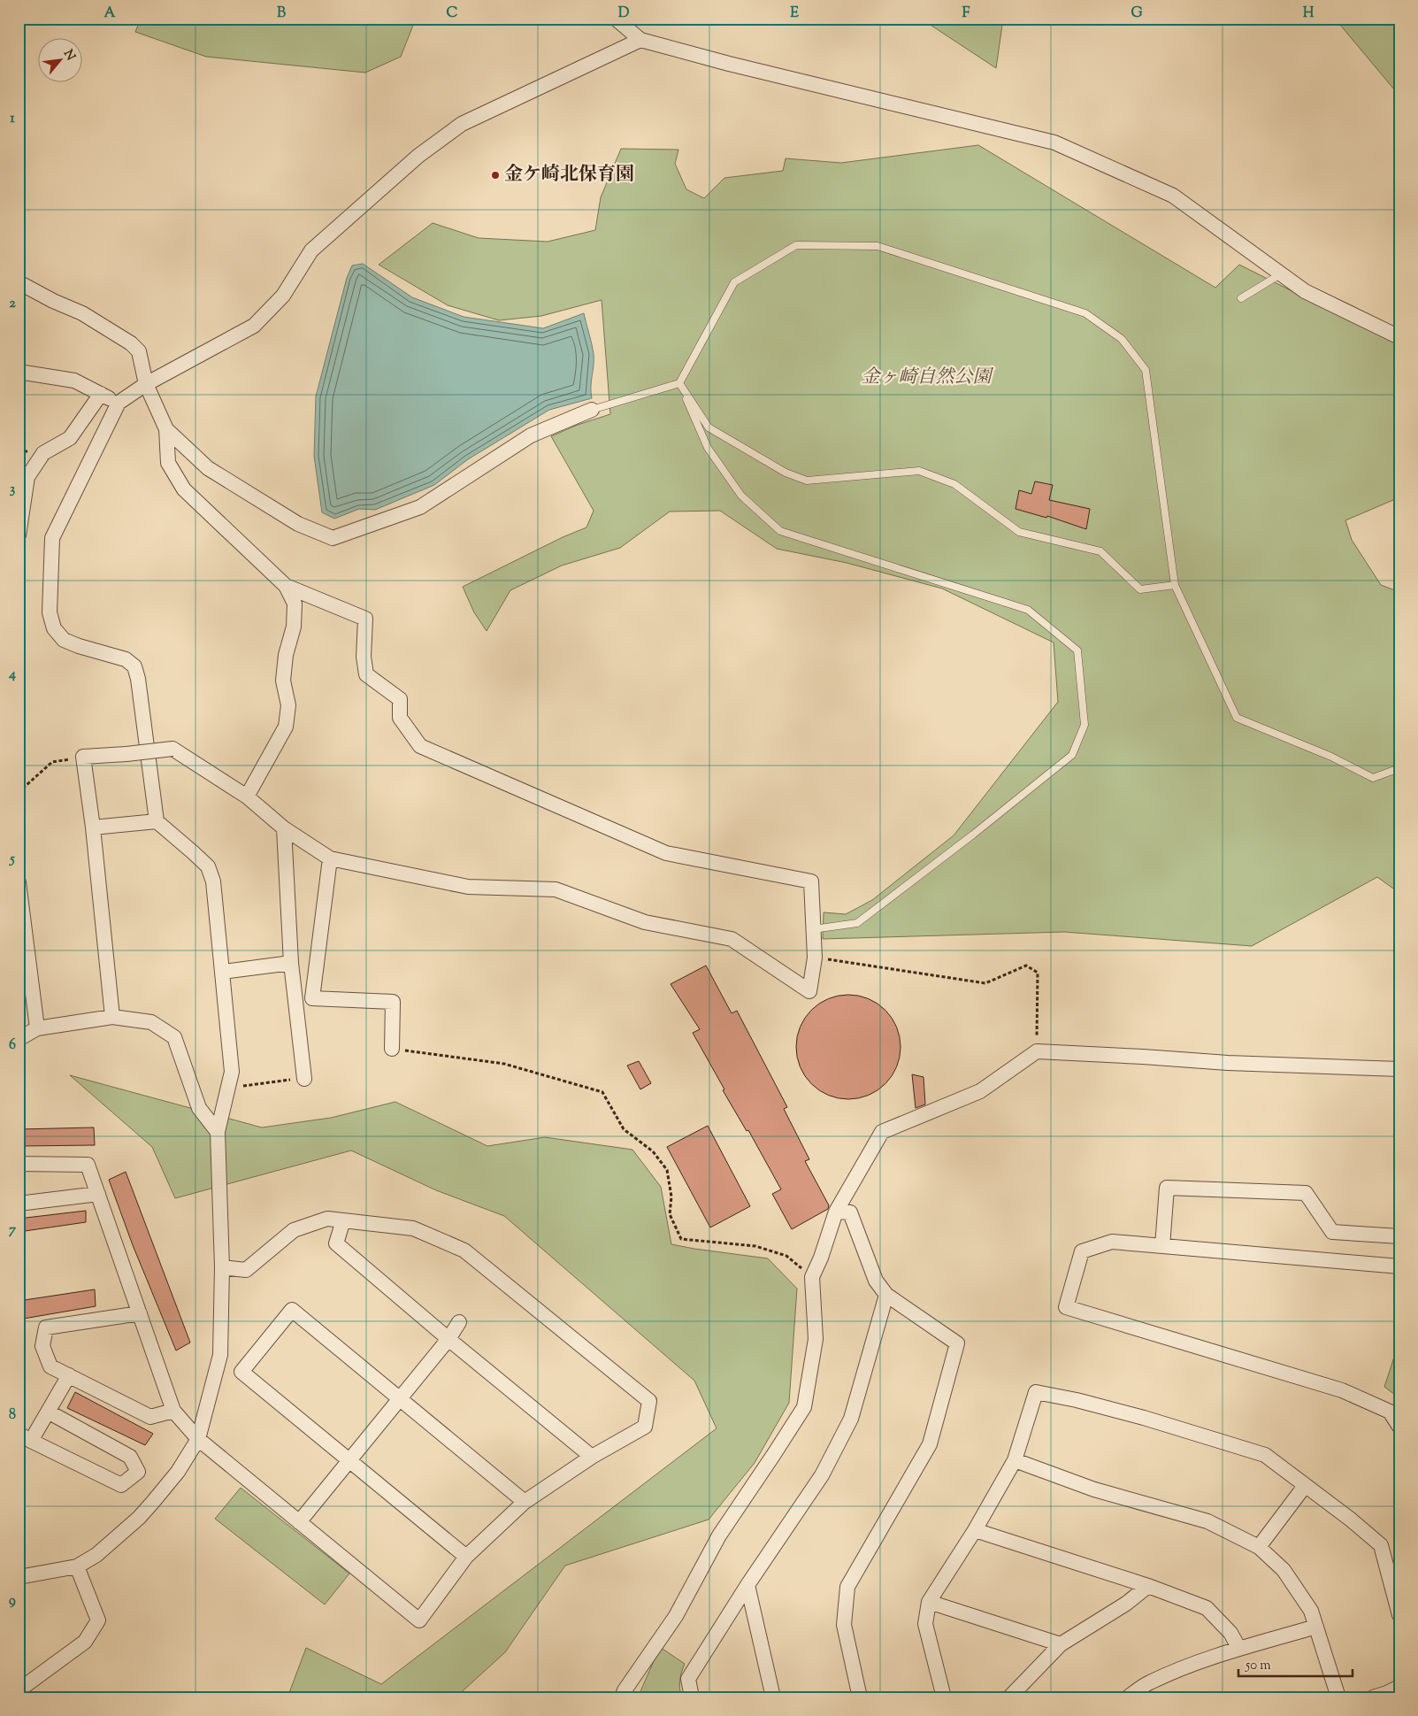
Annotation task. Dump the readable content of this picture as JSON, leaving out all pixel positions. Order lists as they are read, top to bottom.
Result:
{
  "parks": ["金ヶ崎自然公園"],
  "places": ["金ケ崎北保育園"],
  "scale_bar": "50 m",
  "north": "top right",
  "grid": {
    "columns": [
      "A",
      "B",
      "C",
      "D",
      "E",
      "F",
      "G",
      "H"
    ],
    "rows": [
      "1",
      "2",
      "3",
      "4",
      "5",
      "6",
      "7",
      "8",
      "9"
    ]
  }
}
